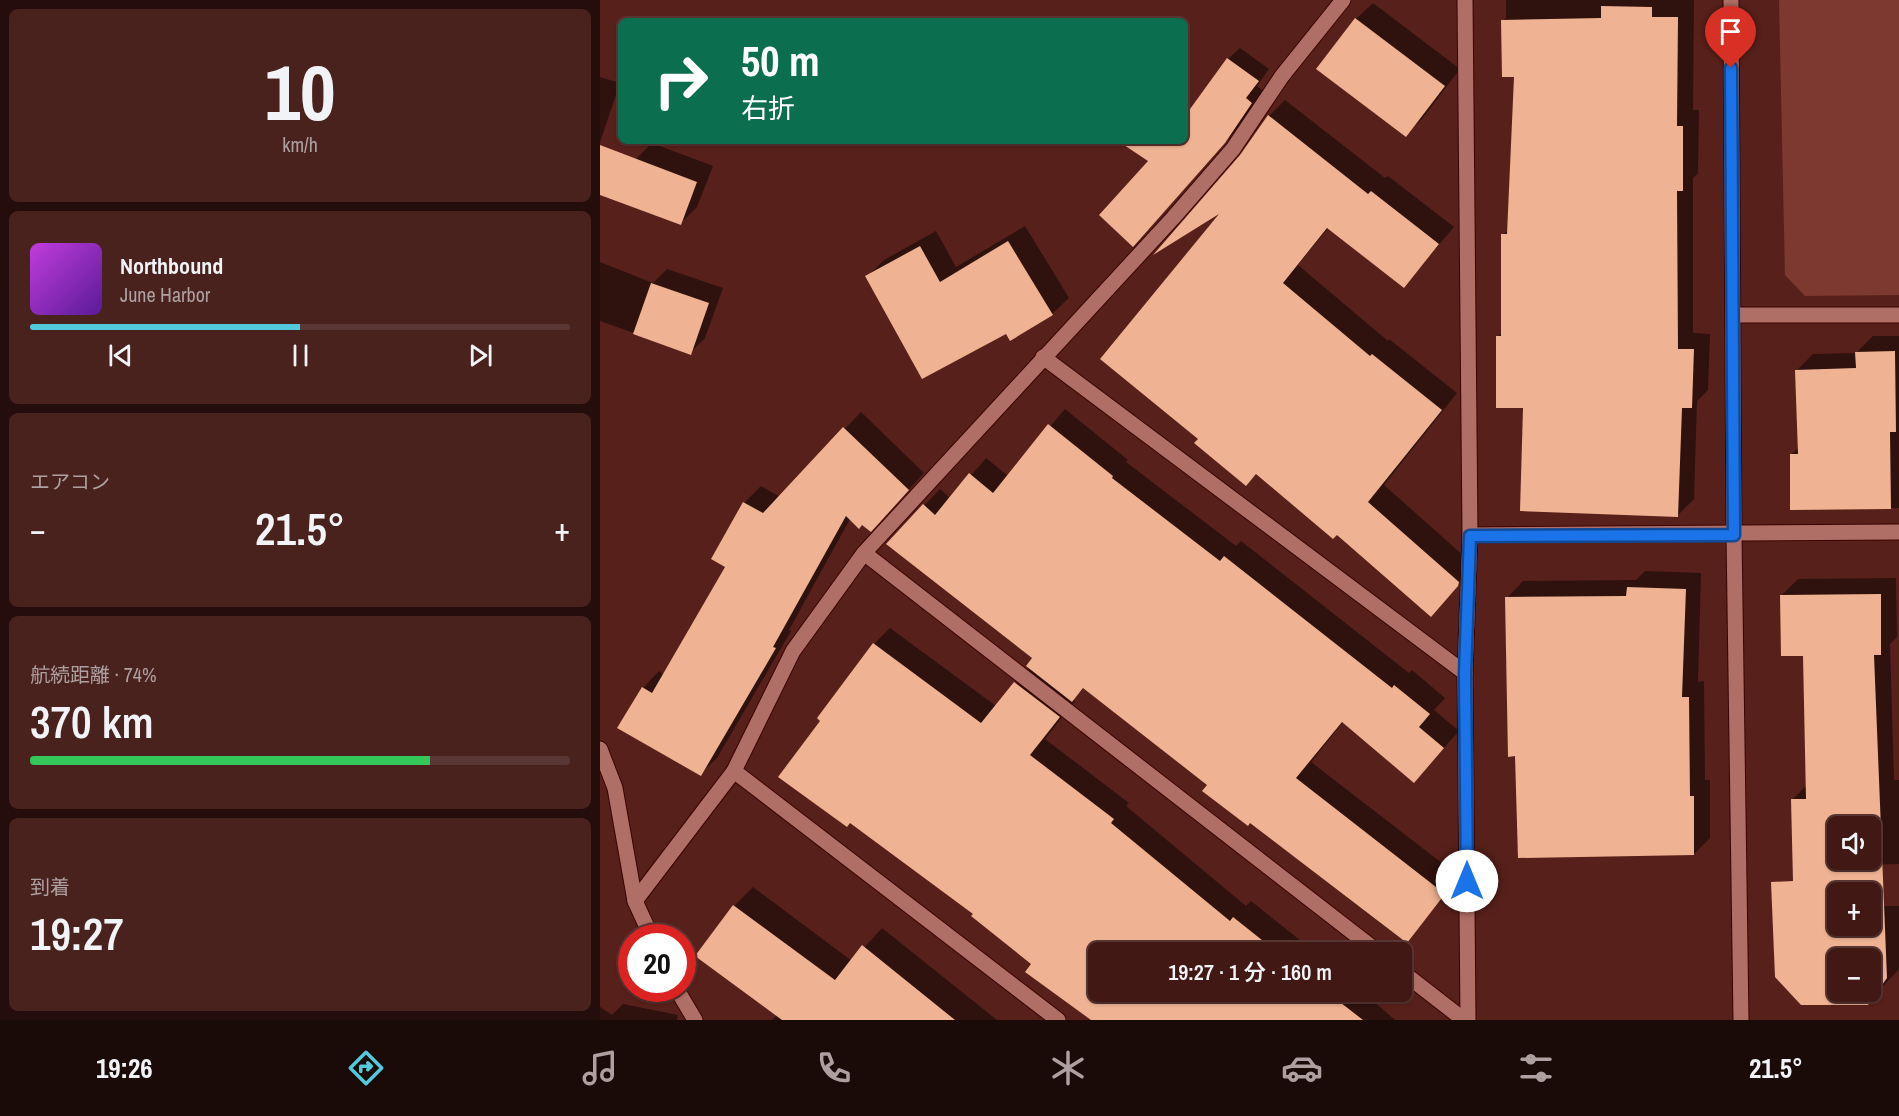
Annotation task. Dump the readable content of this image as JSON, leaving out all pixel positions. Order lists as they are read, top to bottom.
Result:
{
  "page": {
    "tile": [
      ["10", "km/h"],
      "エアコン",
      ["航続距離 · 74%", "370 km"],
      ["到着", "19:27"]
    ],
    "turn": ["50 m", "右折"],
    "song": ["Northbound", "June Harbor"],
    "heat": ["−", "21.5°", "+"],
    "map_buttons": ["+", "−"],
    "limit": "20",
    "trip": "19:27 · 1 分 · 160 m",
    "tabs": ["19:26", "21.5°"]
  }
}
